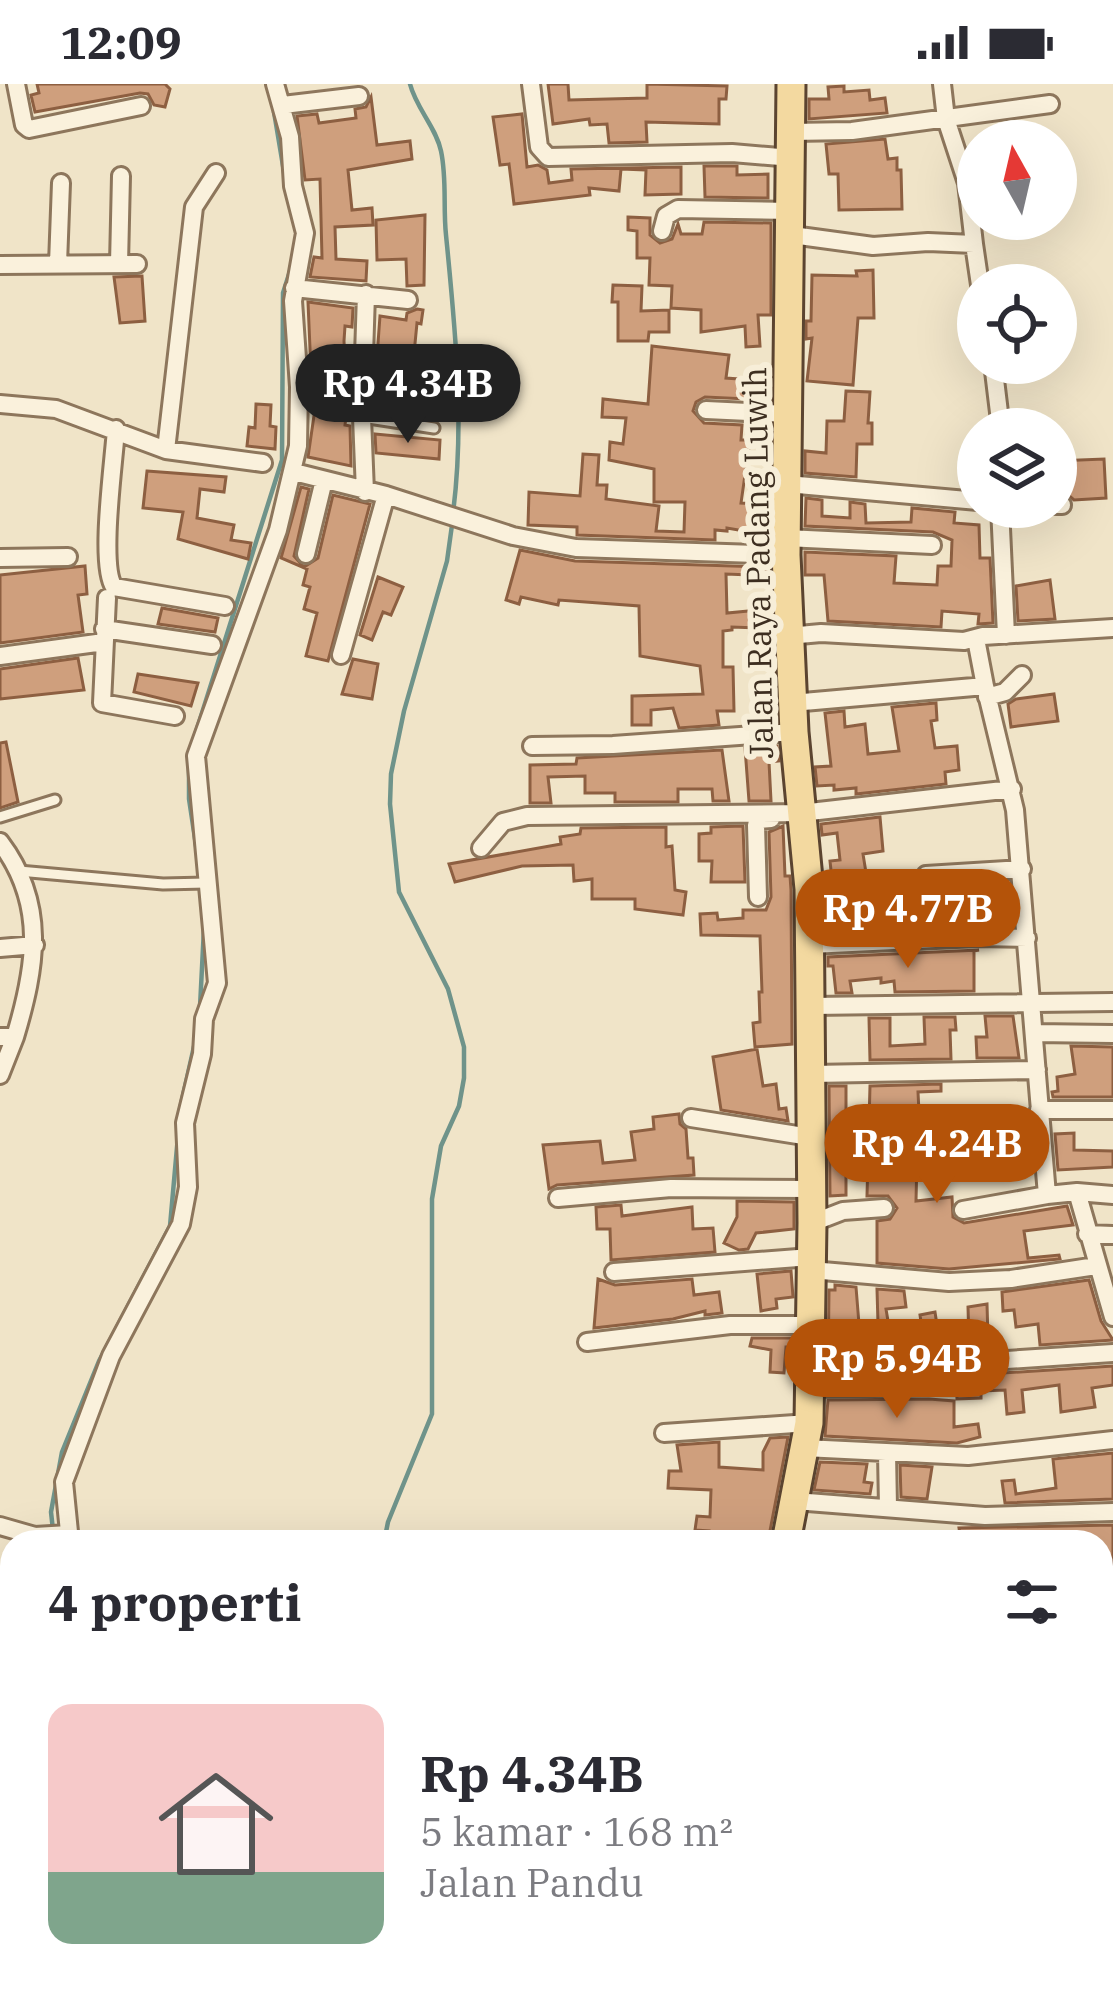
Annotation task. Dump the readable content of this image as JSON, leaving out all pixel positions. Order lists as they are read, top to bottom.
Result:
{
  "streets": {
    "main road": ["Jalan Raya Padang Luwih"]
  },
  "north": "top",
  "page": {
    "status": "12:09",
    "price": [
      "Rp 4.34B",
      "Rp 4.77B",
      "Rp 4.24B",
      "Rp 5.94B"
    ],
    "heading": "4 properti",
    "list": [
      {
        "name": "Rp 4.34B",
        "note": "5 kamar · 168 m² · Jalan Pandu"
      }
    ]
  }
}
